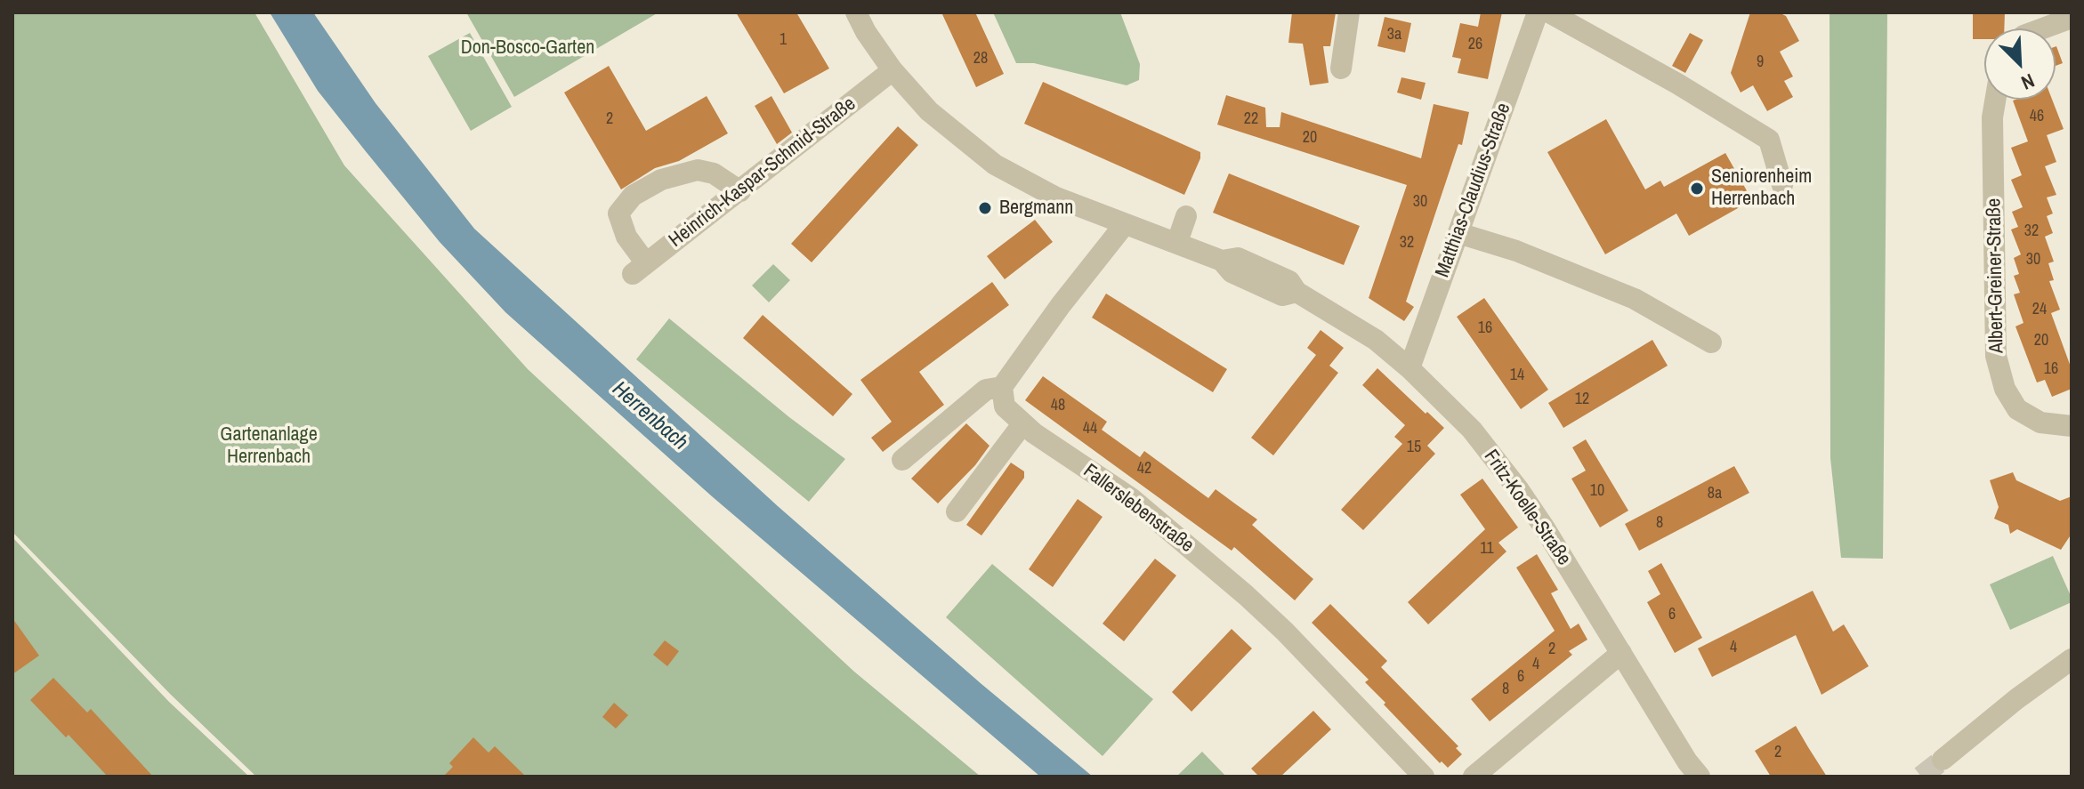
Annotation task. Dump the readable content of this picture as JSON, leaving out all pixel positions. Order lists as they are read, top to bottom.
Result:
{
  "streets": {
    "street": [
      "Heinrich-Kaspar-Schmid-Straße",
      "Matthias-Claudius-Straße",
      "Albert-Greiner-Straße",
      "Fritz-Koelle-Straße",
      "Fallerslebenstraße"
    ]
  },
  "crossings": [
    ["Heinrich-Kaspar-Schmid-Straße", "Fritz-Koelle-Straße"],
    ["Matthias-Claudius-Straße", "Fritz-Koelle-Straße"]
  ],
  "water": ["Herrenbach"],
  "parks": ["Don-Bosco-Garten", "Gartenanlage Herrenbach"],
  "places": ["Seniorenheim Herrenbach", "Bergmann"],
  "house_numbers": [
    "3a",
    "1",
    "26",
    "28",
    "9",
    "46",
    "2",
    "22",
    "20",
    "30",
    "32",
    "32",
    "30",
    "24",
    "16",
    "20",
    "16",
    "14",
    "12",
    "48",
    "44",
    "15",
    "42",
    "10",
    "8a",
    "8",
    "11",
    "6",
    "4",
    "2",
    "4",
    "6",
    "8",
    "2"
  ],
  "north": "bottom right"
}
